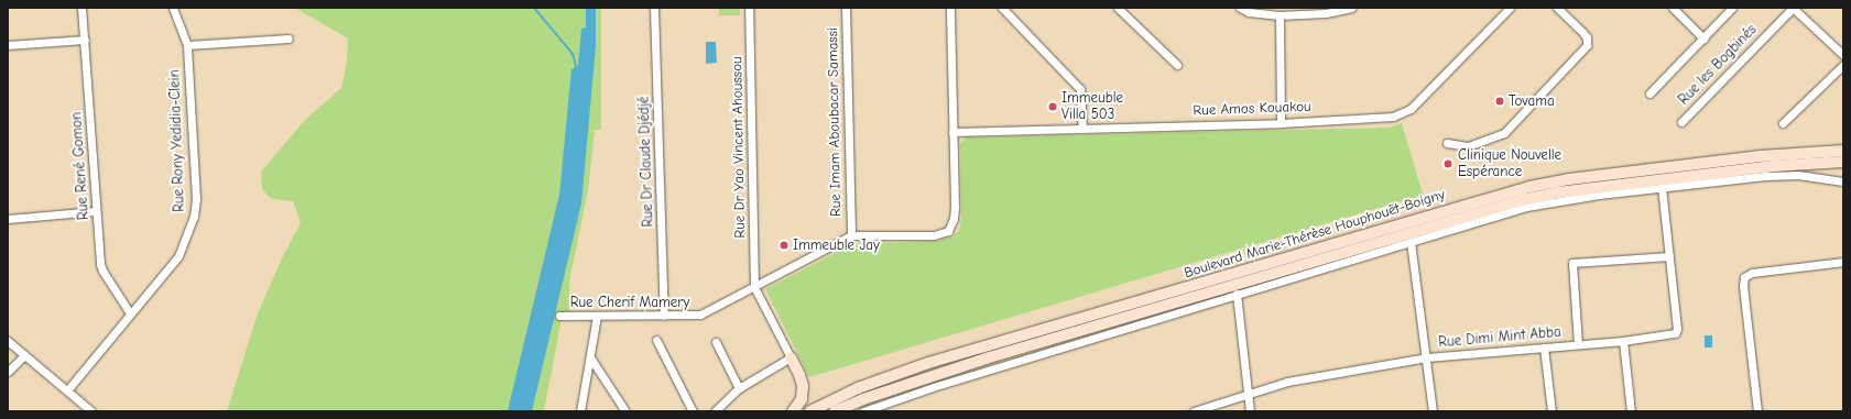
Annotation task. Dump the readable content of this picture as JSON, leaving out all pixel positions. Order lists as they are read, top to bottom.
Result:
{
  "streets": {
    "main road": ["Boulevard Marie-Thérèse Houphouët-Boigny"],
    "street": [
      "Rue les Bogbinés",
      "Rue Amos Kouakou",
      "Rue Imam Aboubacar Samassi",
      "Rue Rony Yedidia-Clein",
      "Rue Dr Yao Vincent Ahoussou",
      "Rue Dr Claude Djédjé",
      "Rue René Gomon",
      "Rue Cherif Mamery",
      "Rue Dimi Mint Abba"
    ]
  },
  "crossings": [
    ["Rue Amos Kouakou", "Rue Cherif Mamery"],
    ["Rue Imam Aboubacar Samassi", "Rue Cherif Mamery"],
    ["Rue Rony Yedidia-Clein", "Rue René Gomon"],
    ["Rue Dr Yao Vincent Ahoussou", "Rue Cherif Mamery"],
    ["Rue Dr Claude Djédjé", "Rue Cherif Mamery"]
  ],
  "places": [
    "Tovama",
    "Immeuble Villa 503",
    "Clinique Nouvelle Espérance",
    "Immeuble Jay"
  ]
}
